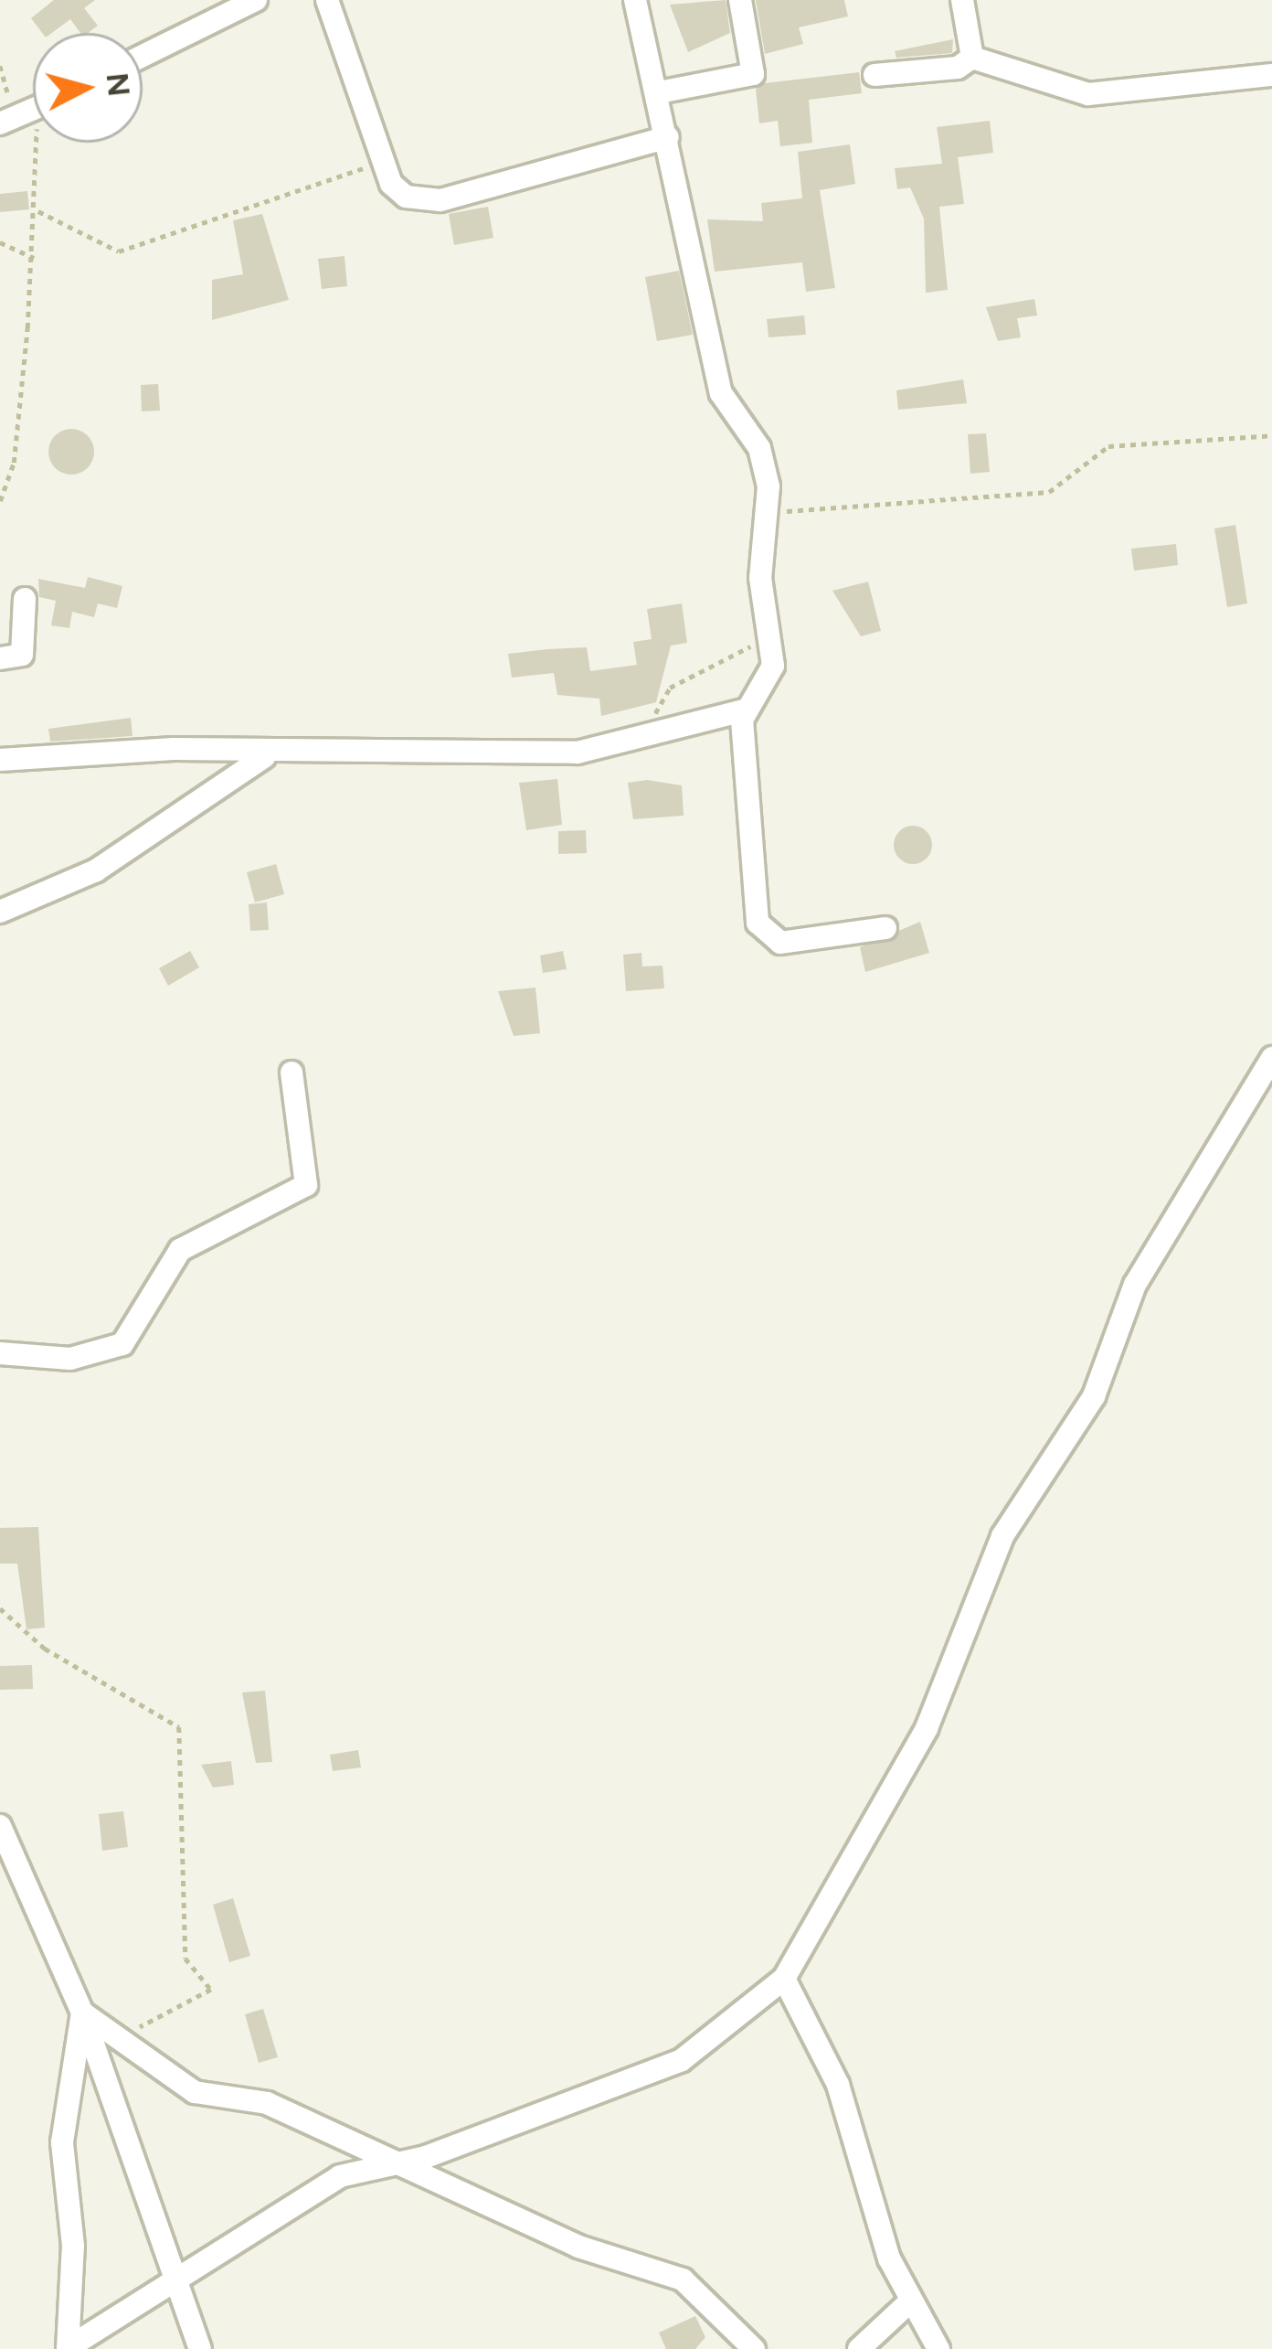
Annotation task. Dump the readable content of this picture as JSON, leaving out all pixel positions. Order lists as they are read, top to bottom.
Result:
{
  "north": "right"
}
